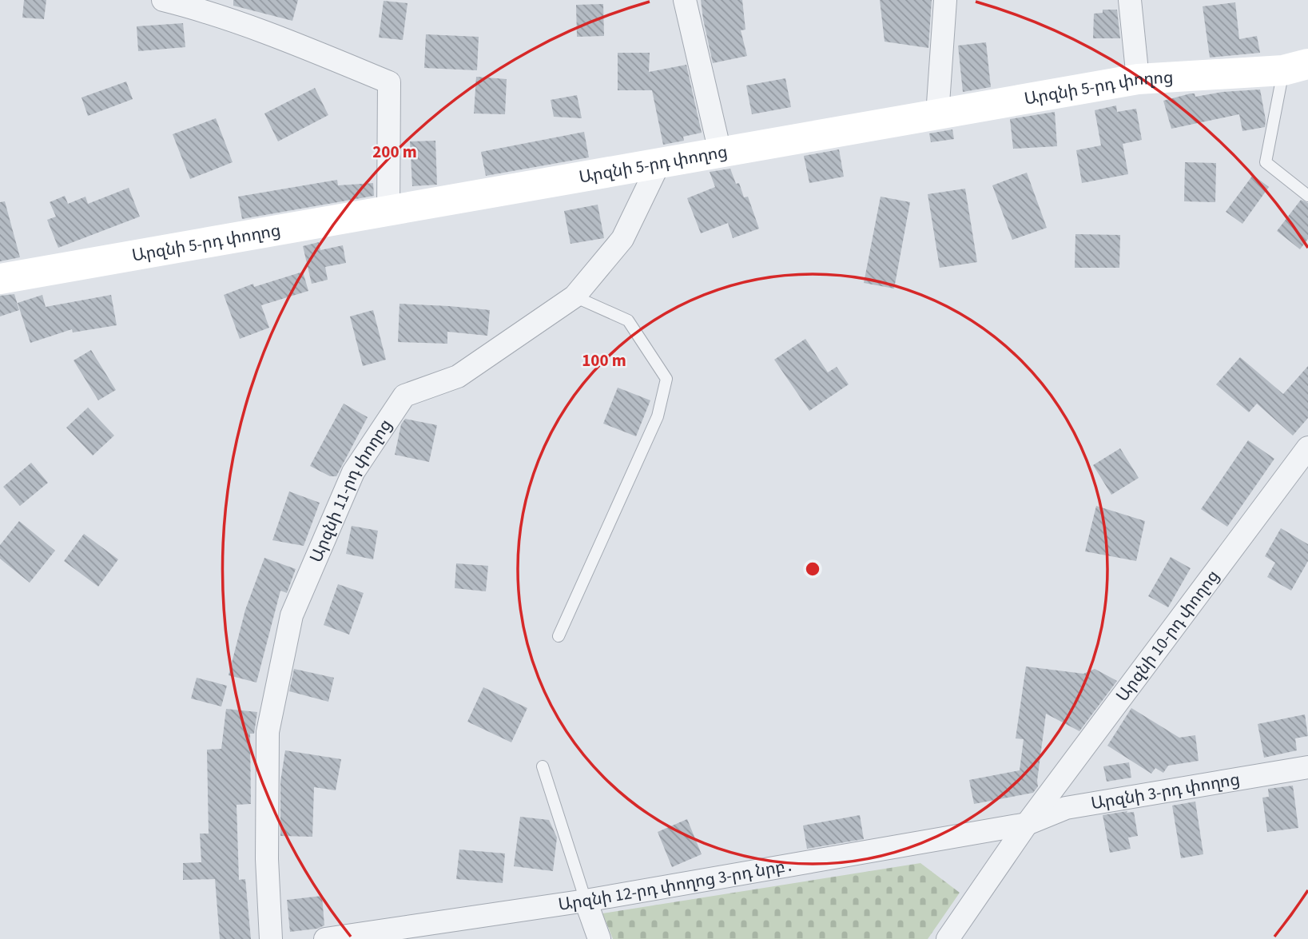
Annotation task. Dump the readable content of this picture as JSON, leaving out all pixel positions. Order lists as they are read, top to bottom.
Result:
{
  "streets": {
    "street": [
      "Արզնի 5-րդ փողոց",
      "Արզնի 11-րդ փողոց",
      "Արզնի 10-րդ փողոց",
      "Արզնի 3-րդ փողոց",
      "Արզնի 12-րդ փողոց 3-րդ նրբ․"
    ]
  },
  "crossings": [
    ["Արզնի 5-րդ փողոց", "Արզնի 11-րդ փողոց"],
    ["Արզնի 10-րդ փողոց", "Արզնի 3-րդ փողոց"],
    ["Արզնի 10-րդ փողոց", "Արզնի 12-րդ փողոց 3-րդ նրբ․"],
    ["Արզնի 3-րդ փողոց", "Արզնի 12-րդ փողոց 3-րդ նրբ․"]
  ],
  "rings": ["200 m", "100 m"]
}
